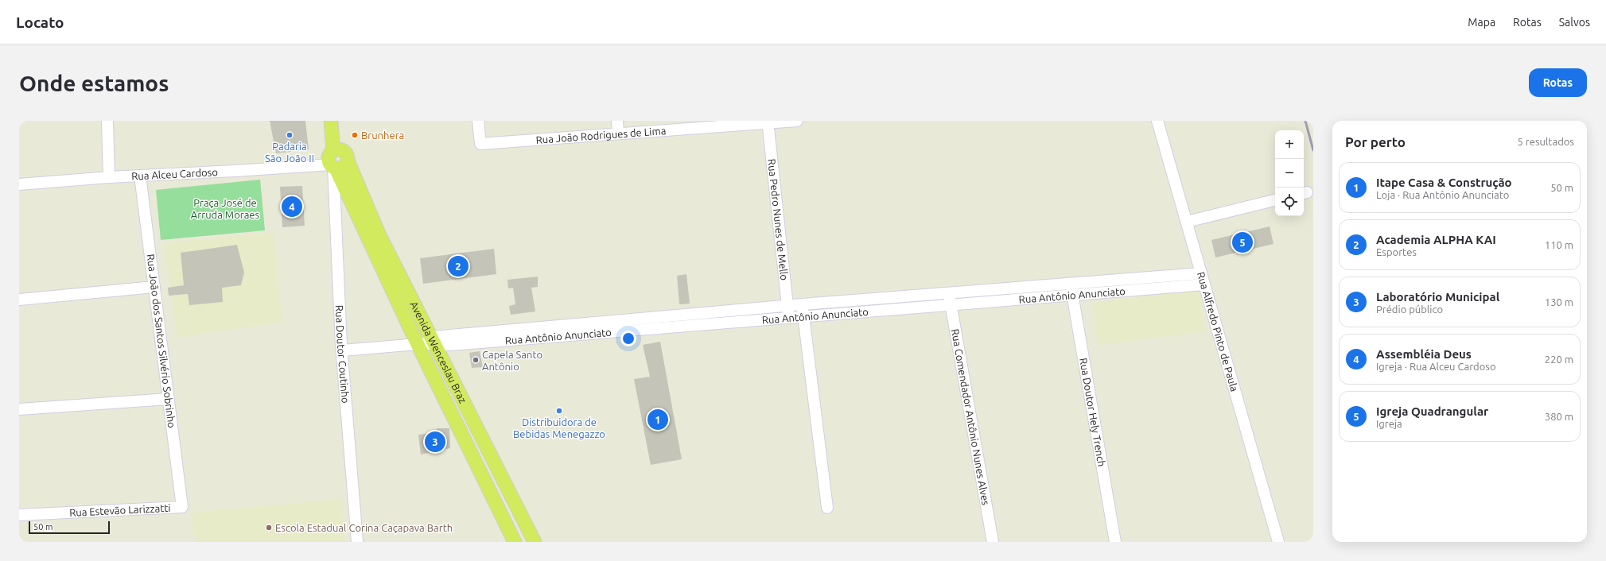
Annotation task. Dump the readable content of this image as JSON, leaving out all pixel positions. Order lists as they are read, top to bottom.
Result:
{
  "streets": {
    "main road": ["Avenida Wenceslau Braz"],
    "street": [
      "Rua João Rodrigues de Lima",
      "Rua Alceu Cardoso",
      "Rua Pedro Nunes de Mello",
      "Rua Antônio Anunciato",
      "Rua Alfredo Pinto de Paula",
      "Rua João dos Santos Silvério Sobrinho",
      "Rua Doutor Coutinho",
      "Rua Doutor Hely Trench",
      "Rua Comendador Antônio Nunes Alves",
      "Rua Estevão Larizzatti"
    ]
  },
  "crossings": [
    ["Rua João Rodrigues de Lima", "Rua Pedro Nunes de Mello"],
    ["Rua Alceu Cardoso", "Rua João dos Santos Silvério Sobrinho"],
    ["Rua Alceu Cardoso", "Avenida Wenceslau Braz"],
    ["Rua Alceu Cardoso", "Rua Doutor Coutinho"],
    ["Rua Pedro Nunes de Mello", "Rua Antônio Anunciato"],
    ["Rua Antônio Anunciato", "Rua Alfredo Pinto de Paula"],
    ["Rua Antônio Anunciato", "Avenida Wenceslau Braz"],
    ["Rua Antônio Anunciato", "Rua Doutor Coutinho"],
    ["Rua Antônio Anunciato", "Rua Doutor Hely Trench"],
    ["Rua Antônio Anunciato", "Rua Comendador Antônio Nunes Alves"],
    ["Rua João dos Santos Silvério Sobrinho", "Rua Estevão Larizzatti"],
    ["Avenida Wenceslau Braz", "Rua Doutor Coutinho"]
  ],
  "parks": ["Praça José de Arruda Moraes"],
  "places": [
    "Padaria São João II",
    "Brunhera",
    "Capela Santo Antônio",
    "Distribuidora de Bebidas Menegazzo",
    "Escola Estadual Corina Caçapava Barth"
  ],
  "scale_bar": "50 m",
  "page": {
    "header": "Locato",
    "nav": ["Mapa", "Rotas", "Salvos"],
    "buttons": "Rotas",
    "title": "Onde estamos",
    "heading": ["Por perto", "5 resultados"],
    "map_buttons": ["+", "−"],
    "list": [
      {
        "mark": "1",
        "name": "Itape Casa & Construção",
        "note": "Loja · Rua Antônio Anunciato",
        "value": "50 m"
      },
      {
        "mark": "2",
        "name": "Academia ALPHA KAI",
        "note": "Esportes",
        "value": "110 m"
      },
      {
        "mark": "3",
        "name": "Laboratório Municipal",
        "note": "Prédio público",
        "value": "130 m"
      },
      {
        "mark": "4",
        "name": "Assembléia Deus",
        "note": "Igreja · Rua Alceu Cardoso",
        "value": "220 m"
      },
      {
        "mark": "5",
        "name": "Igreja Quadrangular",
        "note": "Igreja",
        "value": "380 m"
      }
    ],
    "pins": [
      "4",
      "5",
      "2",
      "1",
      "3"
    ],
    "scale": "50 m"
  }
}
